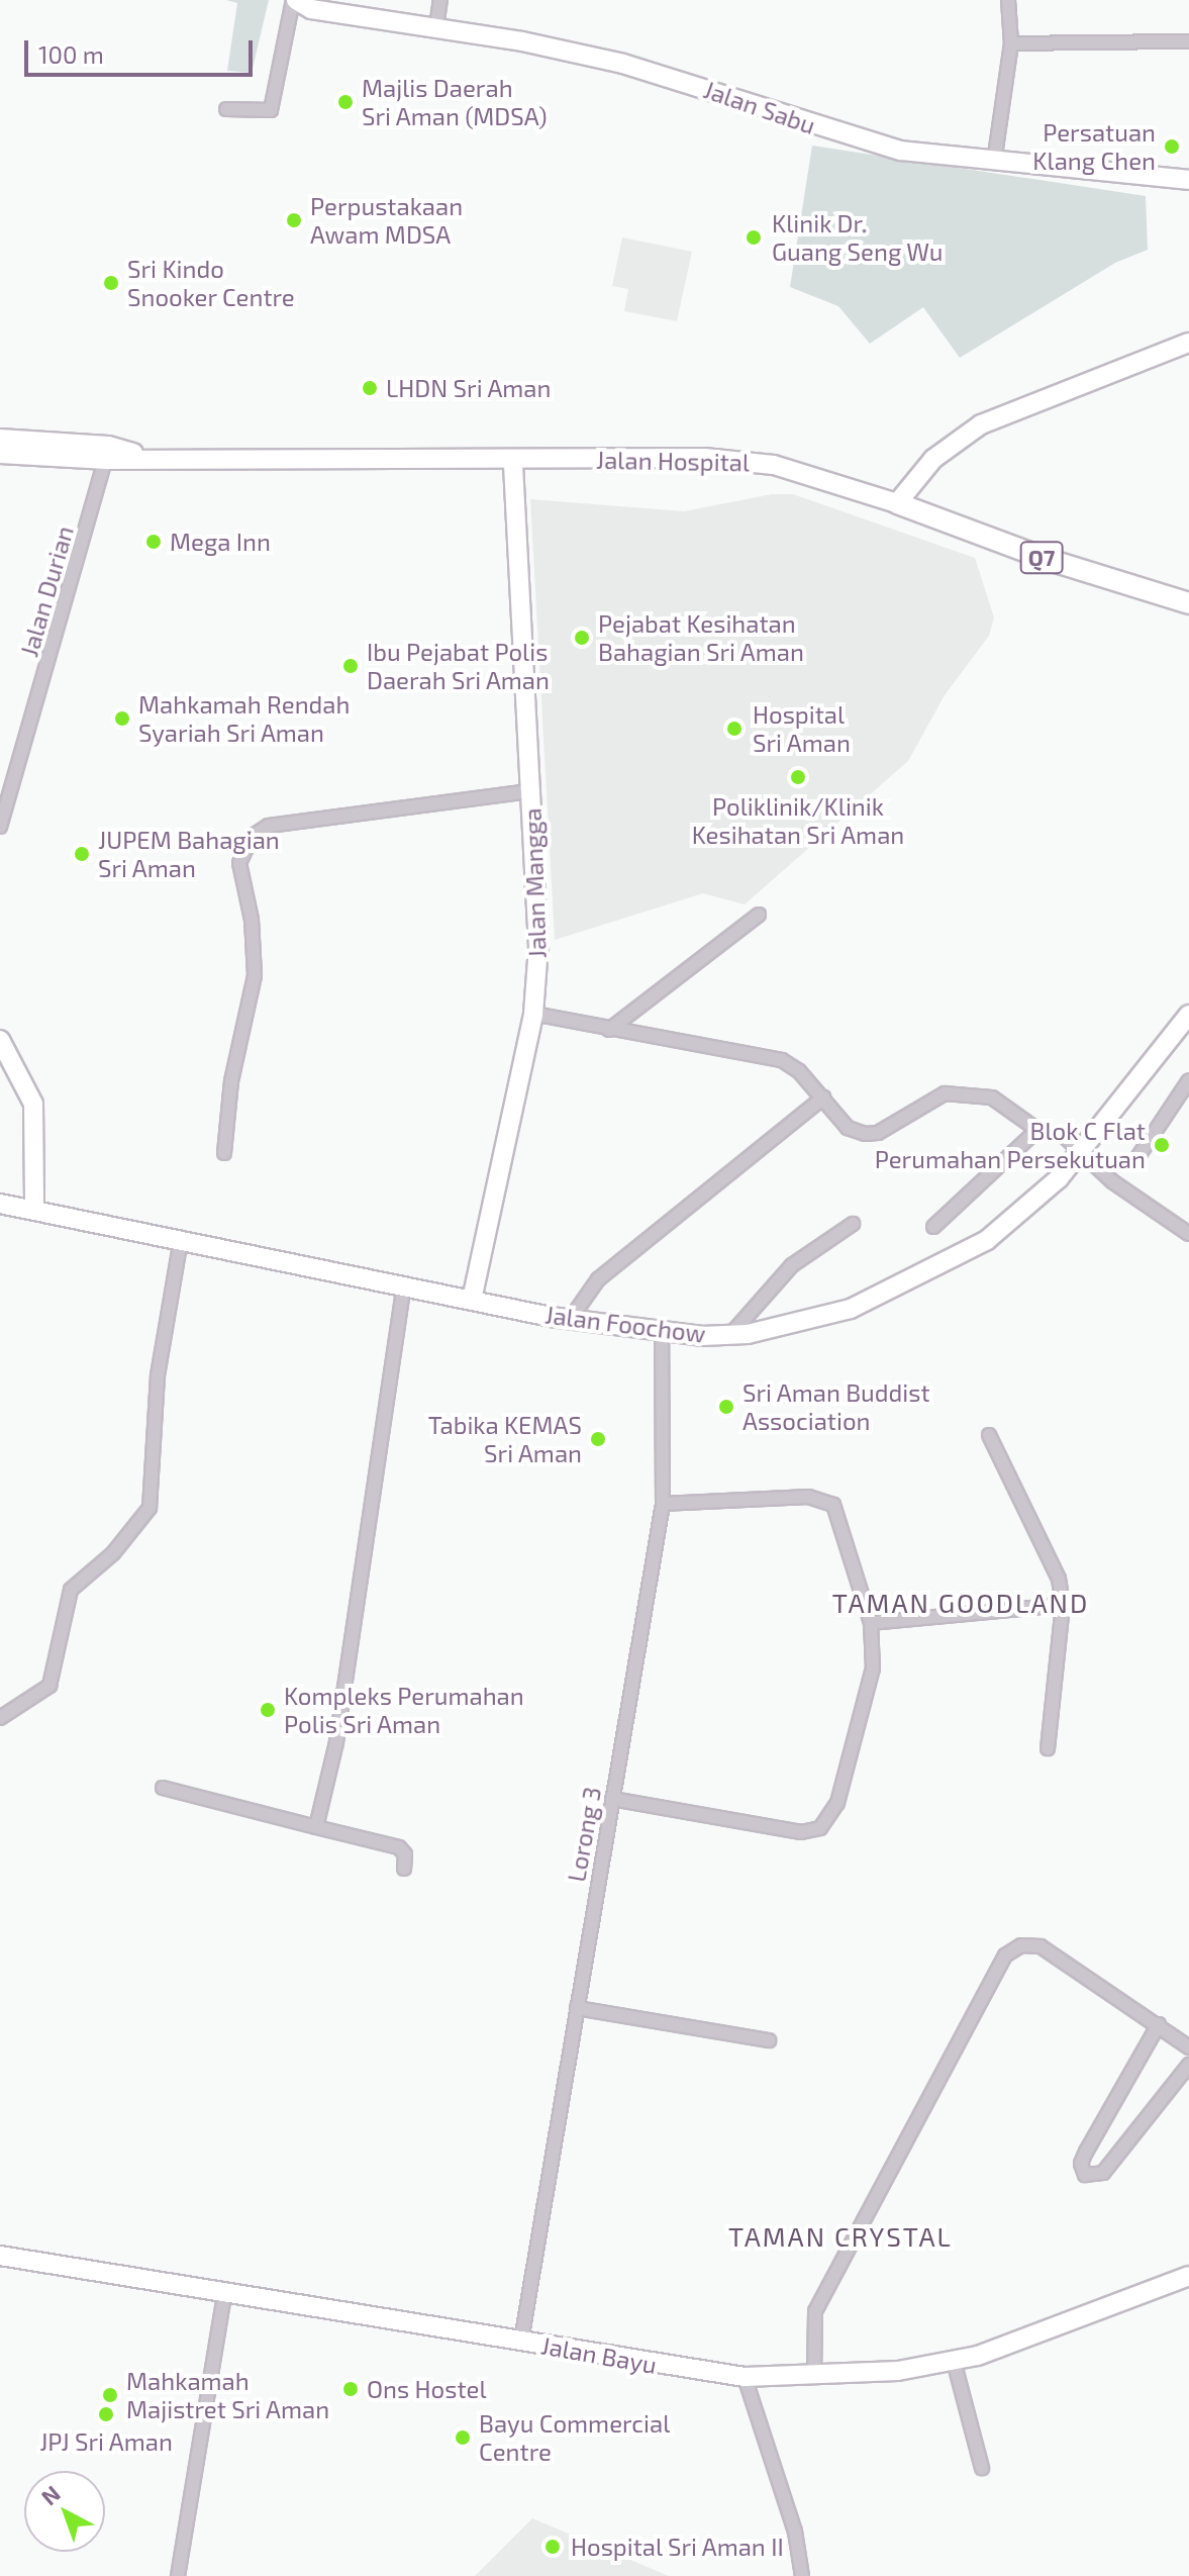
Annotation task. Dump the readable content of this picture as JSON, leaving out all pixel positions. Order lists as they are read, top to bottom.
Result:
{
  "streets": {
    "main road": ["Q7"],
    "street": [
      "Jalan Sabu",
      "Jalan Hospital",
      "Jalan Durian",
      "Jalan Mangga",
      "Jalan Foochow",
      "Lorong 3",
      "Jalan Bayu"
    ]
  },
  "crossings": [
    ["Jalan Hospital", "Q7"],
    ["Jalan Hospital", "Jalan Durian"],
    ["Jalan Hospital", "Jalan Mangga"],
    ["Jalan Mangga", "Jalan Foochow"],
    ["Jalan Foochow", "Lorong 3"],
    ["Lorong 3", "Jalan Bayu"]
  ],
  "districts": ["TAMAN GOODLAND", "TAMAN CRYSTAL"],
  "places": [
    "Majlis Daerah Sri Aman (MDSA)",
    "Persatuan Klang Chen",
    "Perpustakaan Awam MDSA",
    "Klinik Dr. Guang Seng Wu",
    "Sri Kindo Snooker Centre",
    "LHDN Sri Aman",
    "Mega Inn",
    "Pejabat Kesihatan Bahagian Sri Aman",
    "Ibu Pejabat Polis Daerah Sri Aman",
    "Mahkamah Rendah Syariah Sri Aman",
    "Hospital Sri Aman",
    "Poliklinik/Klinik Kesihatan Sri Aman",
    "JUPEM Bahagian Sri Aman",
    "Blok C Flat Perumahan Persekutuan",
    "Sri Aman Buddist Association",
    "Tabika KEMAS Sri Aman",
    "Kompleks Perumahan Polis Sri Aman",
    "Ons Hostel",
    "Mahkamah Majistret Sri Aman",
    "JPJ Sri Aman",
    "Bayu Commercial Centre",
    "Hospital Sri Aman II"
  ],
  "scale_bar": "100 m",
  "north": "top left"
}
